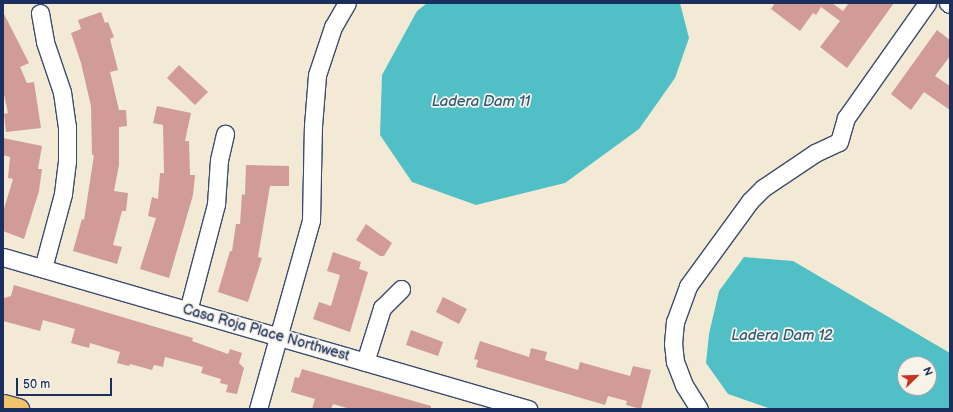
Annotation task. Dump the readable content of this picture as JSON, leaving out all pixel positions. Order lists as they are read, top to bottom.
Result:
{
  "streets": {
    "street": ["Casa Roja Place Northwest"]
  },
  "water": ["Ladera Dam 11", "Ladera Dam 12"],
  "scale_bar": "50 m",
  "north": "top right"
}
